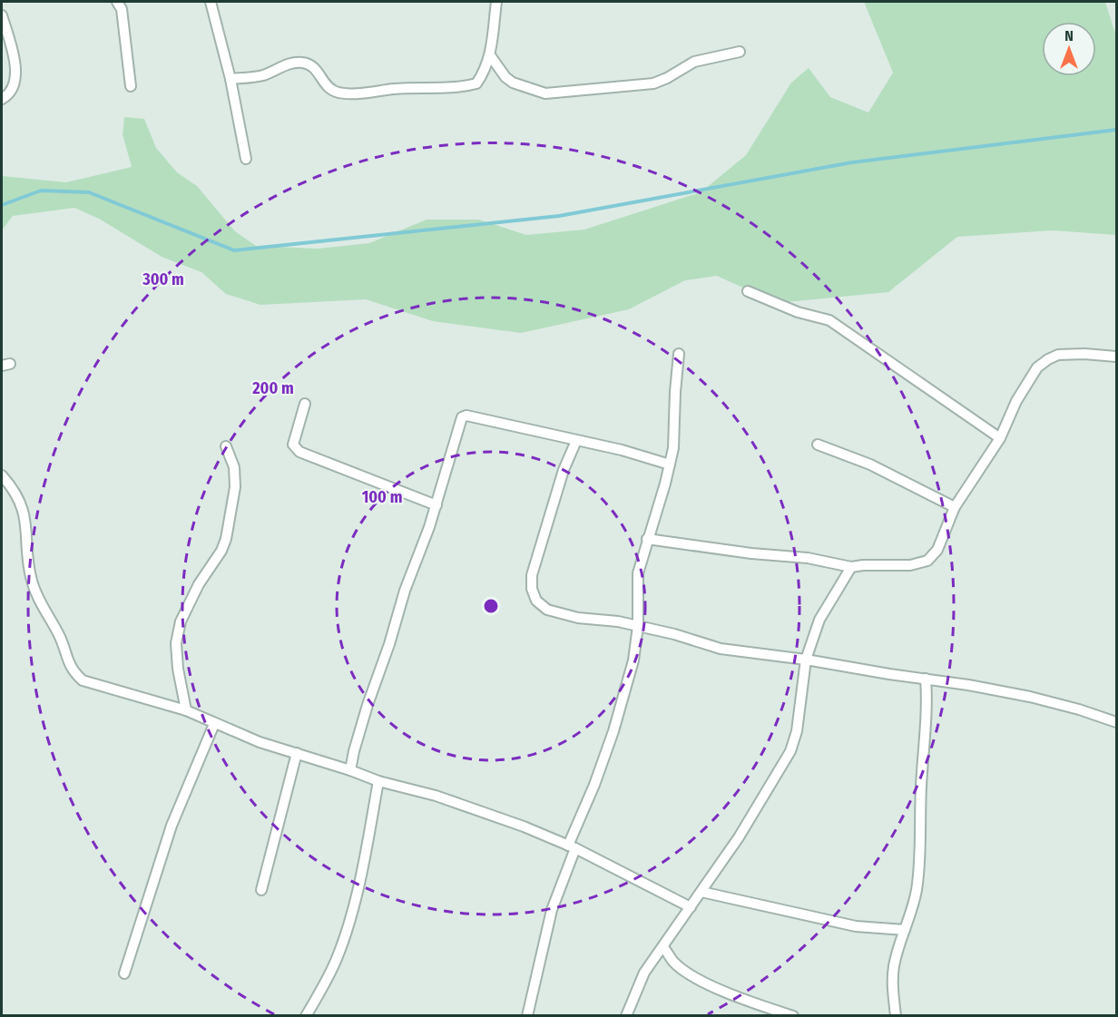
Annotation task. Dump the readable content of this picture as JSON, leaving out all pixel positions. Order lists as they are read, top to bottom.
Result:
{
  "north": "top",
  "rings": ["300 m", "200 m", "100 m"]
}
